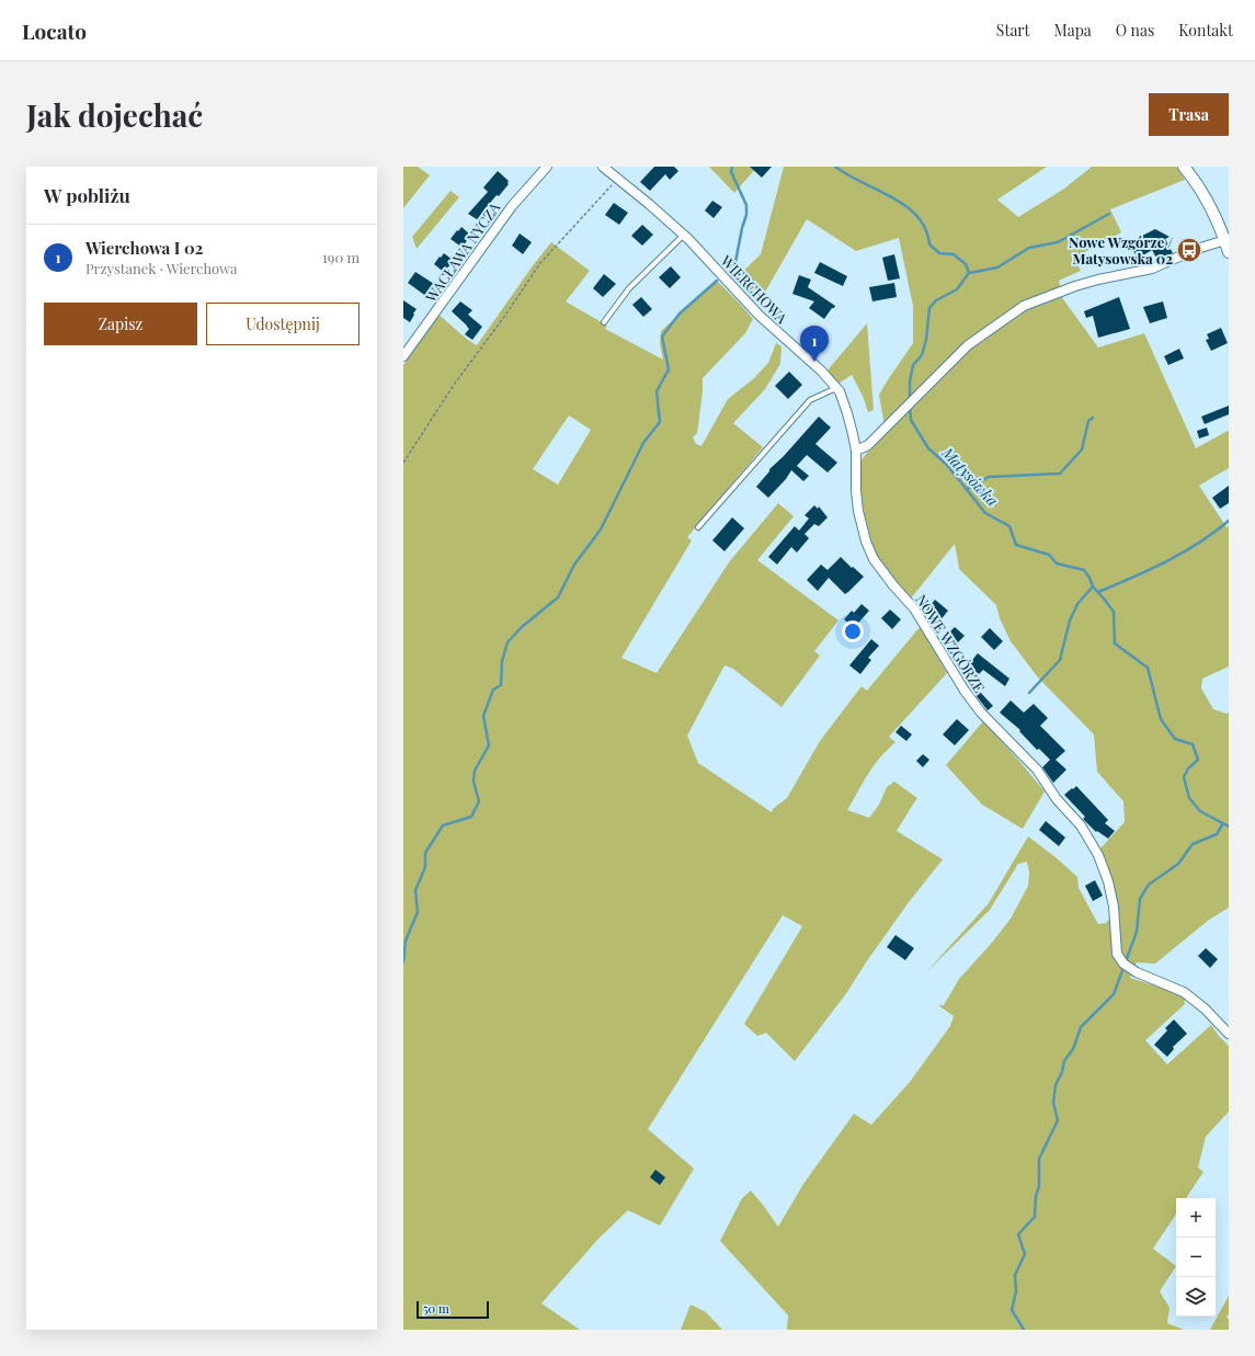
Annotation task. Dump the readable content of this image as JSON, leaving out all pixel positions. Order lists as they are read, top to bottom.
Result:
{
  "streets": {
    "street": ["WACŁAWA NYCZA", "WIERCHOWA", "NOWE WZGÓRZE"]
  },
  "crossings": [
    ["WIERCHOWA", "NOWE WZGÓRZE"]
  ],
  "water": ["Matysówka"],
  "places": {
    "bus stop": ["Nowe Wzgórze / Matysowska 02"]
  },
  "scale_bar": "50 m",
  "page": {
    "header": "Locato",
    "nav": [
      "Start",
      "Mapa",
      "O nas",
      "Kontakt"
    ],
    "buttons": [
      "Trasa",
      ["Zapisz", "Udostępnij"]
    ],
    "title": "Jak dojechać",
    "heading": "W pobliżu",
    "list": [
      {
        "mark": "1",
        "name": "Wierchowa I 02",
        "note": "Przystanek · Wierchowa",
        "value": "190 m"
      }
    ],
    "pins": "1",
    "map_buttons": ["+", "−"],
    "scale": "50 m"
  }
}
